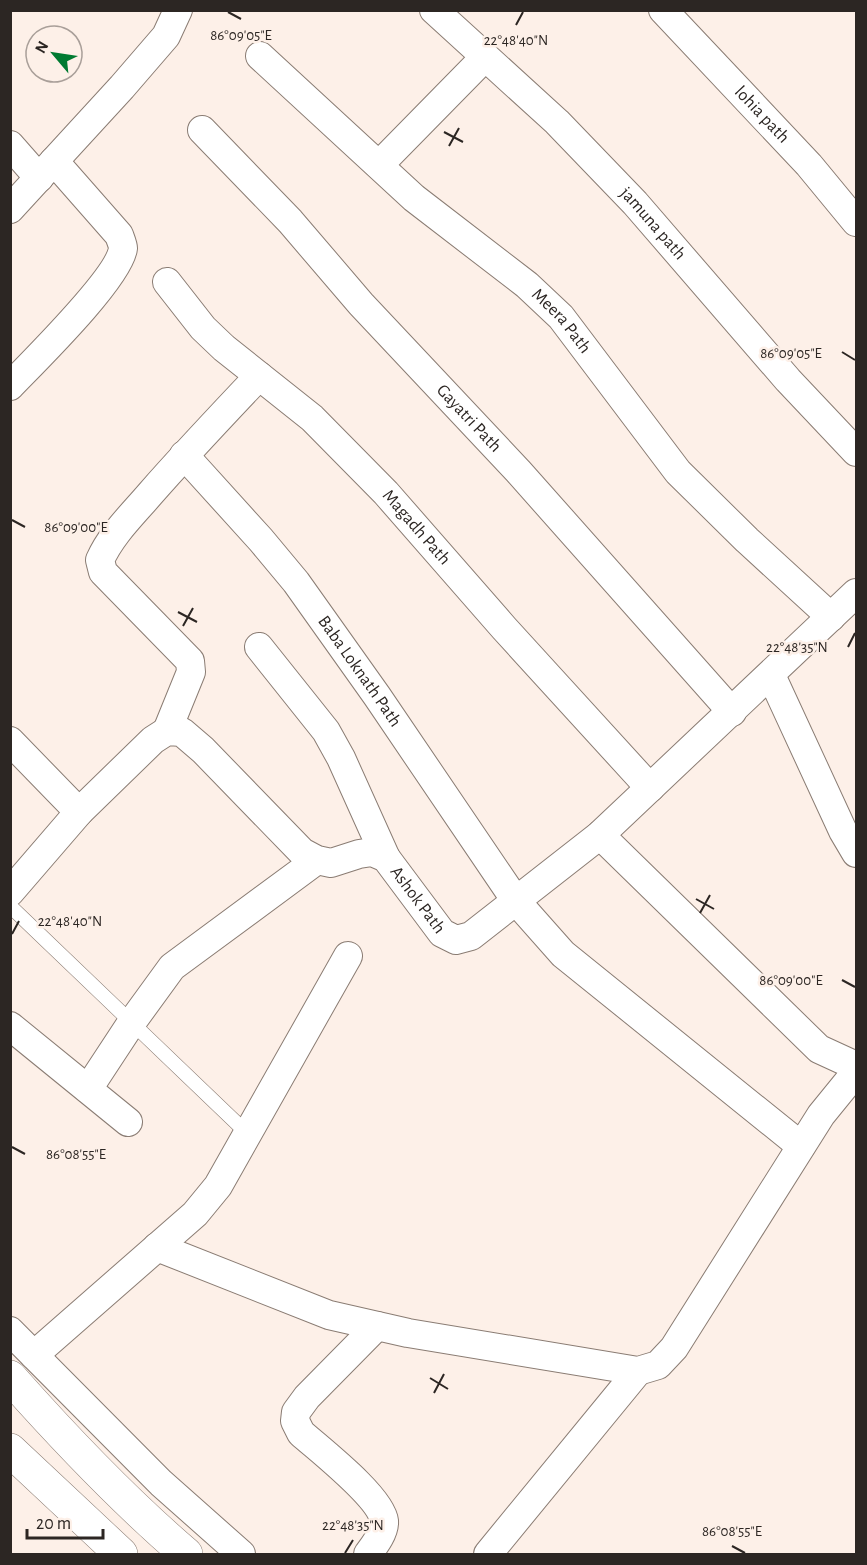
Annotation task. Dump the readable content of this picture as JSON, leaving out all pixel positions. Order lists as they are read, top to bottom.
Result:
{
  "streets": {
    "street": [
      "lohia path",
      "jamuna path",
      "Meera Path",
      "Gayatri Path",
      "Magadh Path",
      "Baba Loknath Path",
      "Ashok Path"
    ]
  },
  "crossings": [
    ["Meera Path", "Ashok Path"],
    ["Gayatri Path", "Ashok Path"],
    ["Magadh Path", "Ashok Path"],
    ["Baba Loknath Path", "Ashok Path"]
  ],
  "scale_bar": "20 m",
  "north": "top left",
  "coordinates": [
    "86°09'05\"E",
    "22°48'40\"N",
    "86°09'00\"E",
    "22°48'35\"N",
    "86°08'55\"E"
  ]
}
